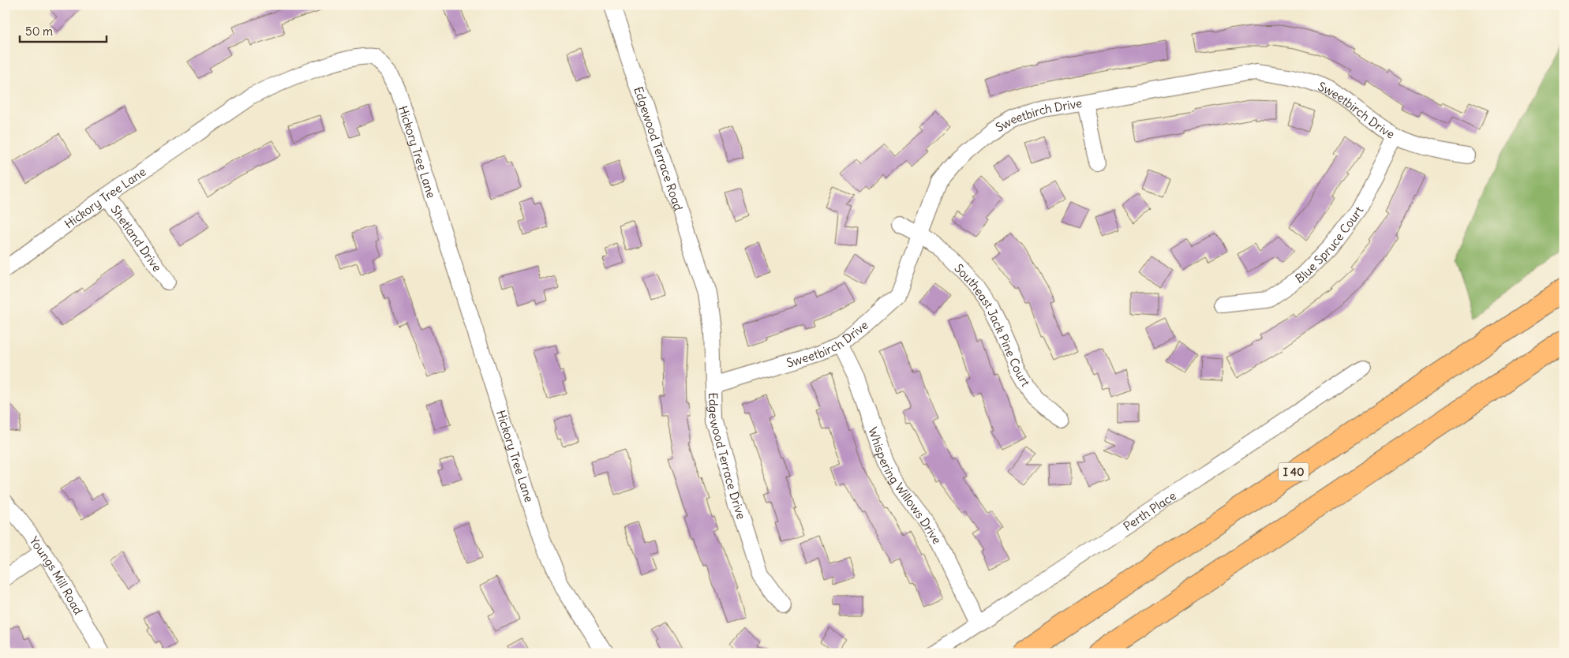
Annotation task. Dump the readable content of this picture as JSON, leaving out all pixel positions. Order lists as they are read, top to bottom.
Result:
{
  "streets": {
    "highway": ["I 40"],
    "street": [
      "Sweetbirch Drive",
      "Edgewood Terrace Road",
      "Hickory Tree Lane",
      "Shetland Drive",
      "Blue Spruce Court",
      "Southeast Jack Pine Court",
      "Edgewood Terrace Drive",
      "Whispering Willows Drive",
      "Perth Place",
      "Youngs Mill Road"
    ]
  },
  "crossings": [
    ["Sweetbirch Drive", "Blue Spruce Court"],
    ["Sweetbirch Drive", "Southeast Jack Pine Court"],
    ["Sweetbirch Drive", "Edgewood Terrace Drive"],
    ["Sweetbirch Drive", "Whispering Willows Drive"],
    ["Edgewood Terrace Road", "Edgewood Terrace Drive"],
    ["Hickory Tree Lane", "Shetland Drive"],
    ["Whispering Willows Drive", "Perth Place"]
  ],
  "scale_bar": "50 m"
}
